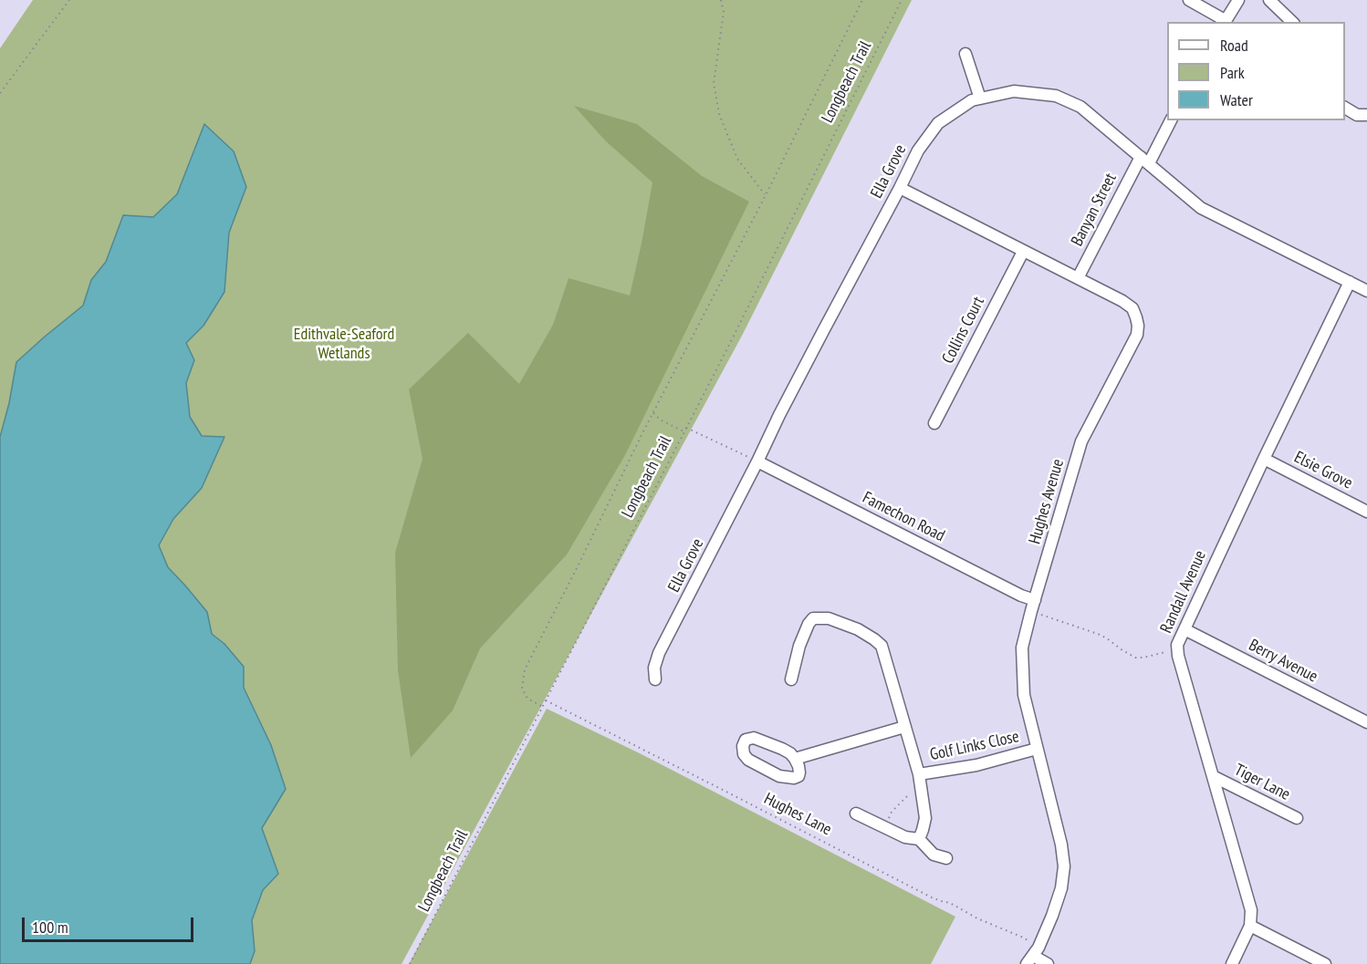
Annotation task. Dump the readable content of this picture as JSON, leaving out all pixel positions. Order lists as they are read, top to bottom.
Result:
{
  "streets": {
    "street": [
      "Ella Grove",
      "Banyan Street",
      "Collins Court",
      "Elsie Grove",
      "Hughes Avenue",
      "Famechon Road",
      "Randall Avenue",
      "Berry Avenue",
      "Golf Links Close",
      "Tiger Lane"
    ],
    "path": ["Longbeach Trail", "Hughes Lane"]
  },
  "crossings": [
    ["Longbeach Trail", "Hughes Lane"],
    ["Ella Grove", "Banyan Street"],
    ["Ella Grove", "Hughes Avenue"],
    ["Ella Grove", "Famechon Road"],
    ["Ella Grove", "Randall Avenue"],
    ["Banyan Street", "Hughes Avenue"],
    ["Collins Court", "Hughes Avenue"],
    ["Elsie Grove", "Randall Avenue"],
    ["Hughes Avenue", "Famechon Road"],
    ["Hughes Avenue", "Golf Links Close"],
    ["Hughes Avenue", "Hughes Lane"],
    ["Randall Avenue", "Berry Avenue"],
    ["Randall Avenue", "Tiger Lane"]
  ],
  "parks": ["Edithvale-Seaford Wetlands"],
  "legend": ["Road", "Park", "Water"],
  "scale_bar": "100 m"
}
